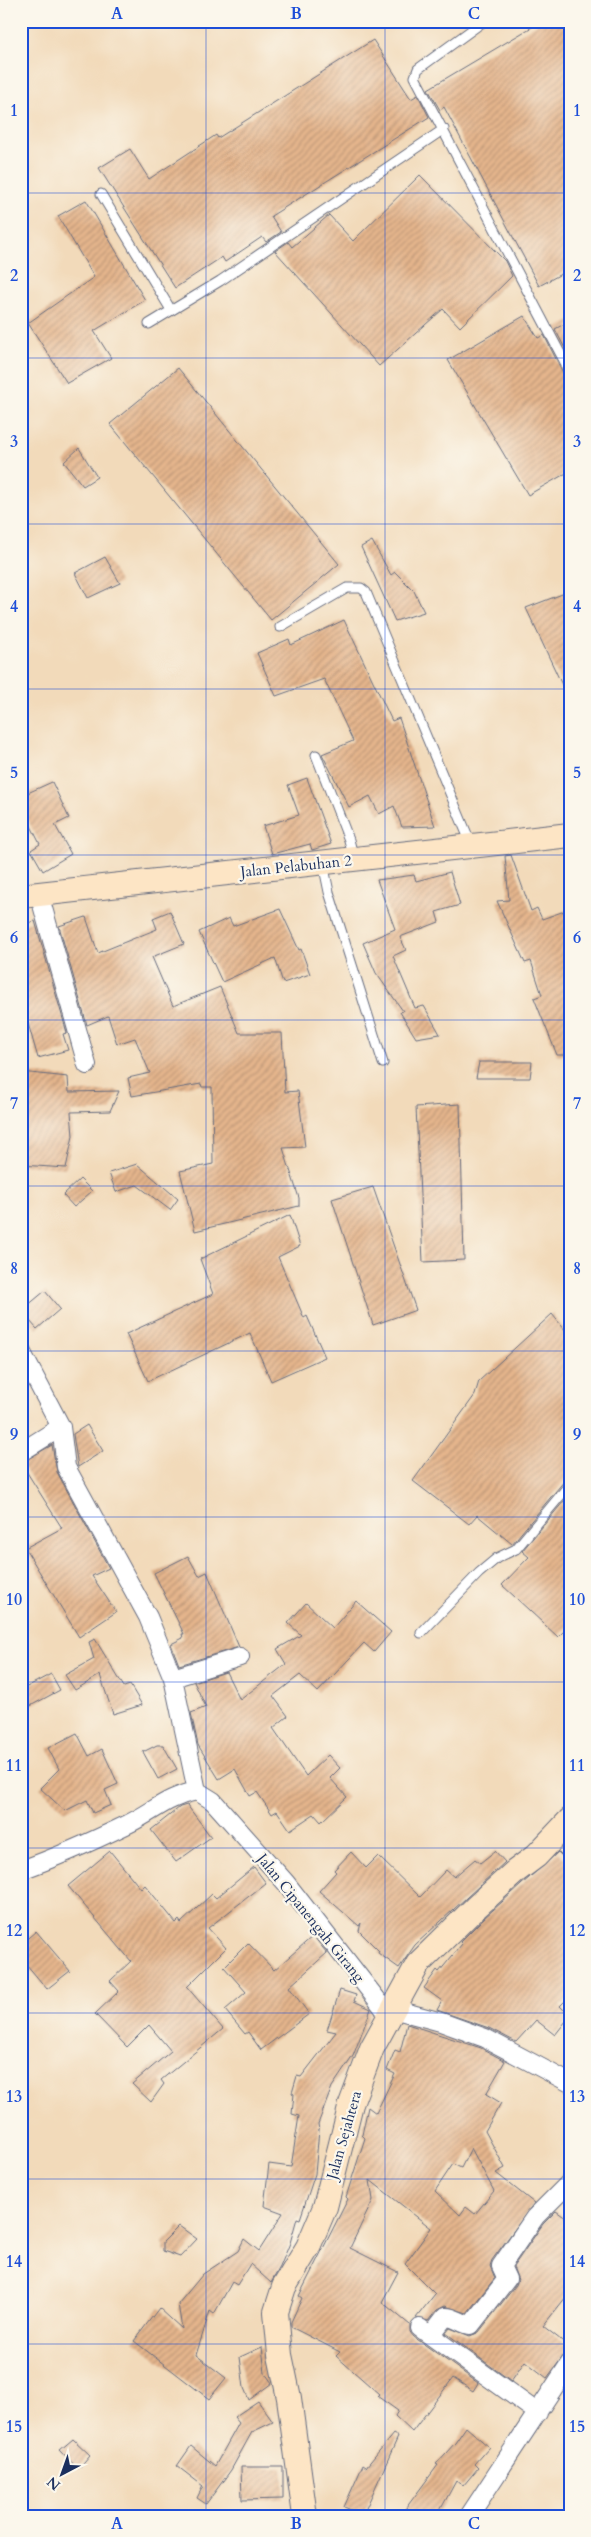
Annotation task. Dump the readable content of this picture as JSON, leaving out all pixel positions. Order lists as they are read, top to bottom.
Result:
{
  "streets": {
    "street": ["Jalan Pelabuhan 2", "Jalan Cipanengah Girang", "Jalan Sejahtera"]
  },
  "crossings": [
    ["Jalan Cipanengah Girang", "Jalan Sejahtera"]
  ],
  "north": "bottom left",
  "grid": {
    "columns": ["A", "B", "C"],
    "rows": [
      "1",
      "2",
      "3",
      "4",
      "5",
      "6",
      "7",
      "8",
      "9",
      "10",
      "11",
      "12",
      "13",
      "14",
      "15"
    ]
  }
}
